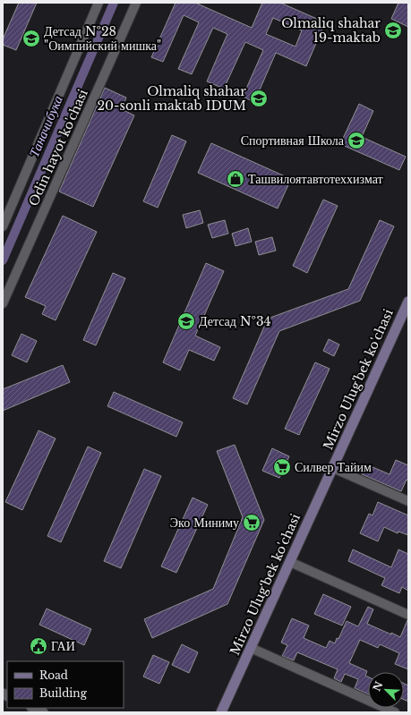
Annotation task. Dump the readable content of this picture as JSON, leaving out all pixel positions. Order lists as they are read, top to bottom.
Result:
{
  "streets": {
    "main road": ["Mirzo Ulug'bek ko'chasi", "Mirzo Ulug‘bek ko'chasi"],
    "street": ["Odin hayot ko'chasi"]
  },
  "crossings": [
    ["Mirzo Ulug'bek ko'chasi", "Mirzo Ulug‘bek ko'chasi"]
  ],
  "water": ["Таначибука"],
  "places": {
    "school or university": [
      "Olmaliq shahar 19-maktab",
      "Детсад №28 \"Оимпийский мишка\"",
      "Olmaliq shahar 20-sonli maktab IDUM",
      "Спортивная Школа",
      "Детсад №34"
    ],
    "shop": ["Ташвилоятавтотеххизмат"],
    "supermarket": ["Силвер Тайим", "Эко Миниму"],
    "public building": ["ГАИ"]
  },
  "legend": ["Road", "Building"],
  "north": "top left"
}
